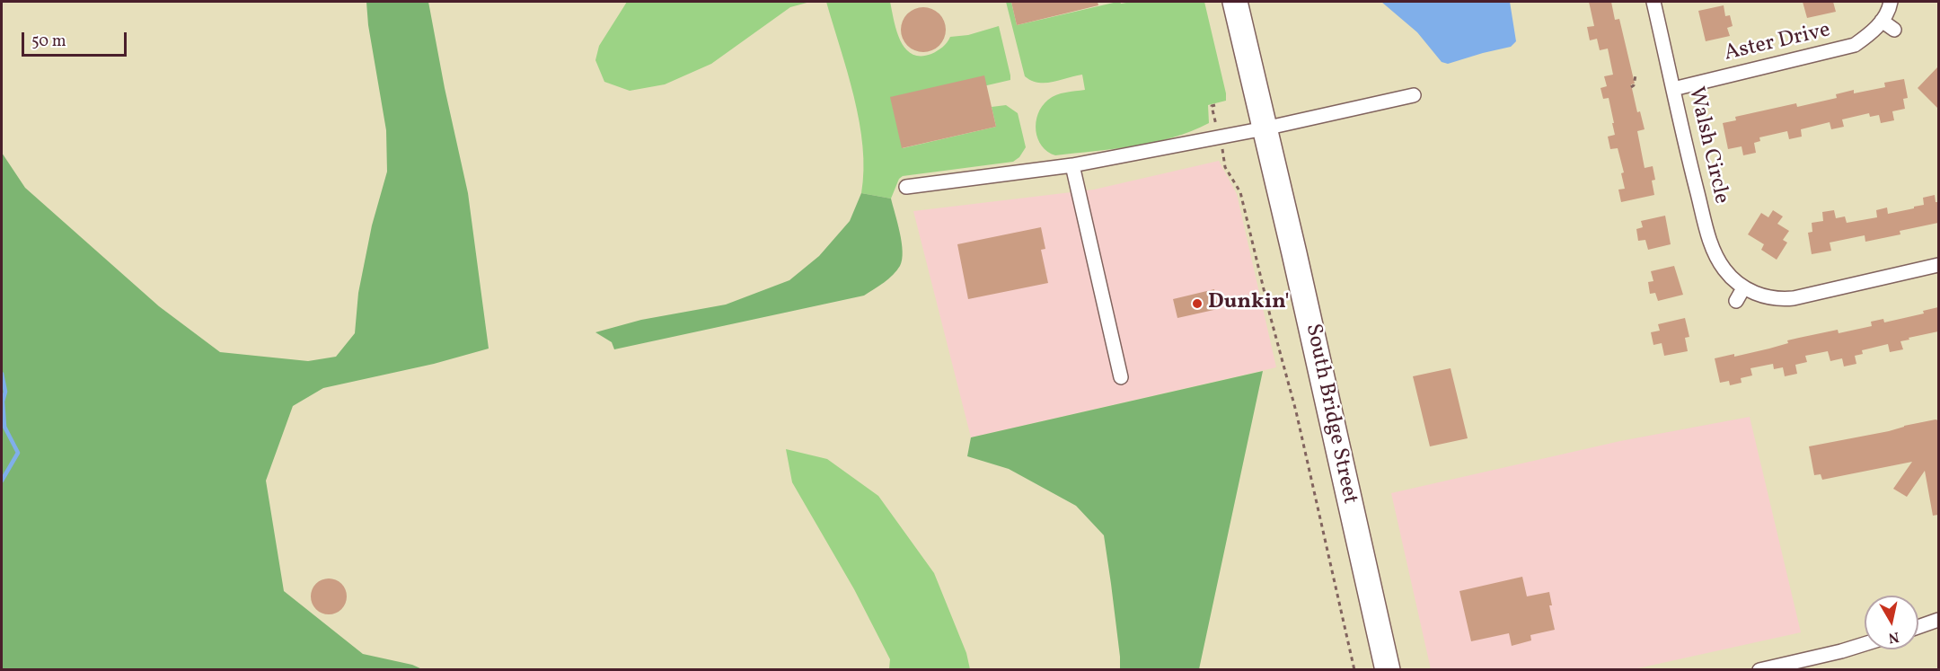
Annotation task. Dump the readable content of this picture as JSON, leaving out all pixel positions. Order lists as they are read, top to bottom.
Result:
{
  "streets": {
    "highway": ["South Bridge Street"],
    "street": ["Aster Drive", "Walsh Circle"]
  },
  "crossings": [
    ["Aster Drive", "Walsh Circle"]
  ],
  "places": ["Dunkin'"],
  "scale_bar": "50 m",
  "north": "bottom"
}
